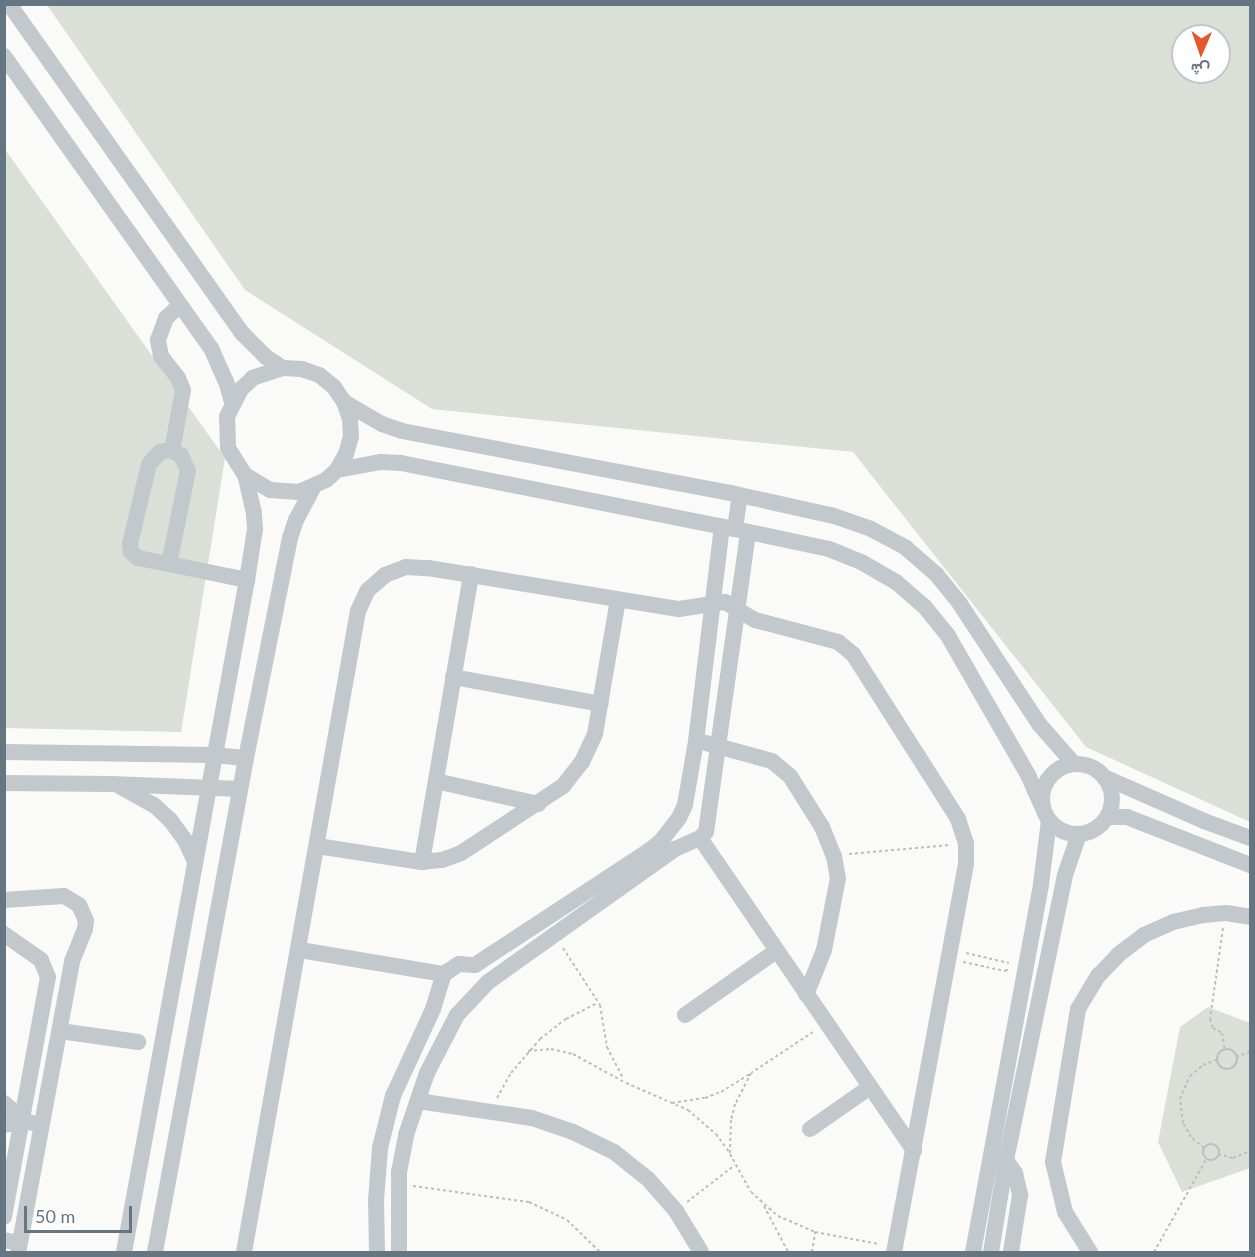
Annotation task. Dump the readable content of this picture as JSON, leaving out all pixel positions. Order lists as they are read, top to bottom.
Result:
{
  "scale_bar": "50 m",
  "north": "bottom"
}
